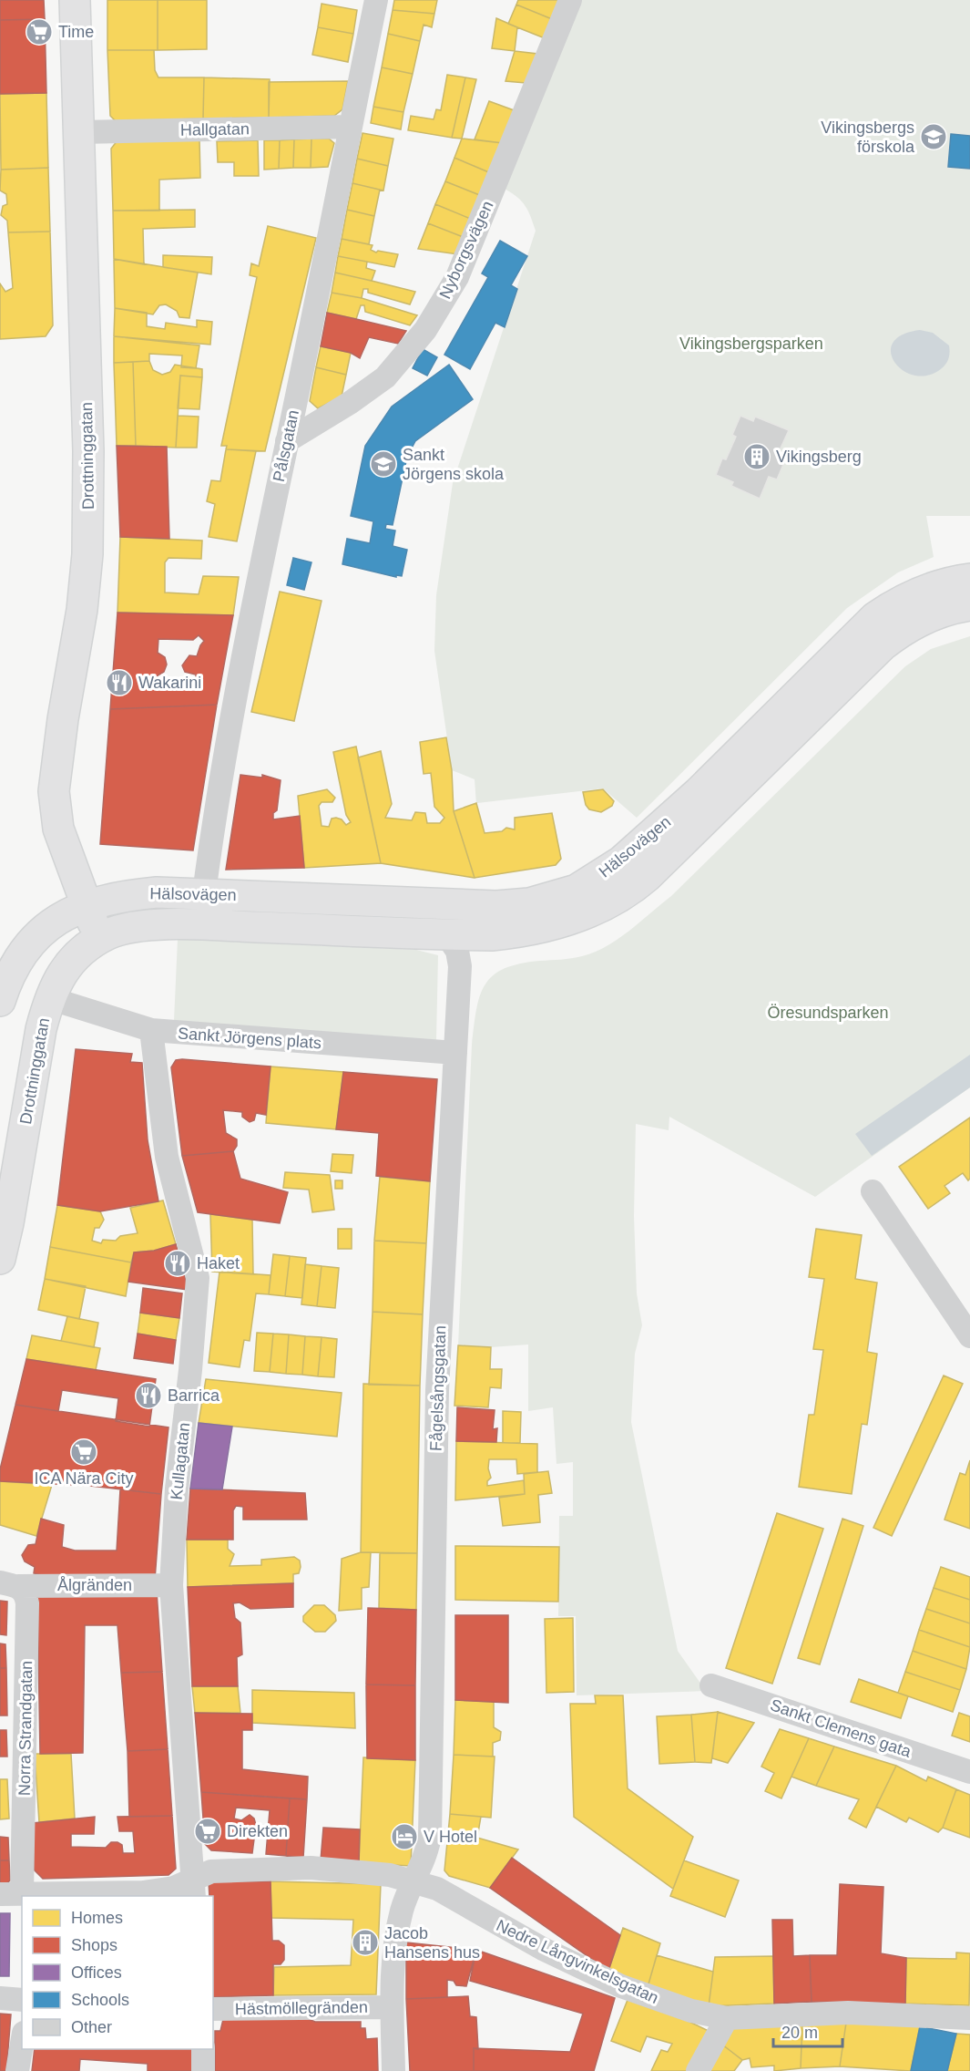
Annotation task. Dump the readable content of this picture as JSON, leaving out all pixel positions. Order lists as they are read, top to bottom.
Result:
{
  "streets": {
    "main road": ["Drottninggatan", "Hälsovägen"],
    "street": [
      "Hallgatan",
      "Nyborgsvägen",
      "Pålsgatan",
      "Sankt Jörgens plats",
      "Fågelsångsgatan",
      "Kullagatan",
      "Ålgränden",
      "Norra Strandgatan",
      "Sankt Clemens gata",
      "Nedre Långvinkelsgatan",
      "Hästmöllegränden"
    ]
  },
  "crossings": [
    ["Hallgatan", "Pålsgatan"],
    ["Hallgatan", "Drottninggatan"],
    ["Nyborgsvägen", "Pålsgatan"],
    ["Pålsgatan", "Hälsovägen"],
    ["Drottninggatan", "Hälsovägen"],
    ["Drottninggatan", "Sankt Jörgens plats"],
    ["Hälsovägen", "Fågelsångsgatan"],
    ["Sankt Jörgens plats", "Fågelsångsgatan"],
    ["Sankt Jörgens plats", "Kullagatan"],
    ["Fågelsångsgatan", "Nedre Långvinkelsgatan"],
    ["Fågelsångsgatan", "Hästmöllegränden"],
    ["Kullagatan", "Ålgränden"],
    ["Kullagatan", "Nedre Långvinkelsgatan"],
    ["Ålgränden", "Norra Strandgatan"],
    ["Norra Strandgatan", "Nedre Långvinkelsgatan"]
  ],
  "parks": ["Vikingsbergsparken", "Öresundsparken"],
  "places": {
    "supermarket": ["Time", "ICA Nära City", "Direkten"],
    "school or university": ["Vikingsbergs förskola", "Sankt Jörgens skola"],
    "building": ["Vikingsberg", "Jacob Hansens hus"],
    "restaurant": ["Wakarini", "Haket", "Barrica"],
    "hotel": ["V Hotel"]
  },
  "legend": [
    "Homes",
    "Shops",
    "Offices",
    "Schools",
    "Other"
  ],
  "scale_bar": "20 m"
}
